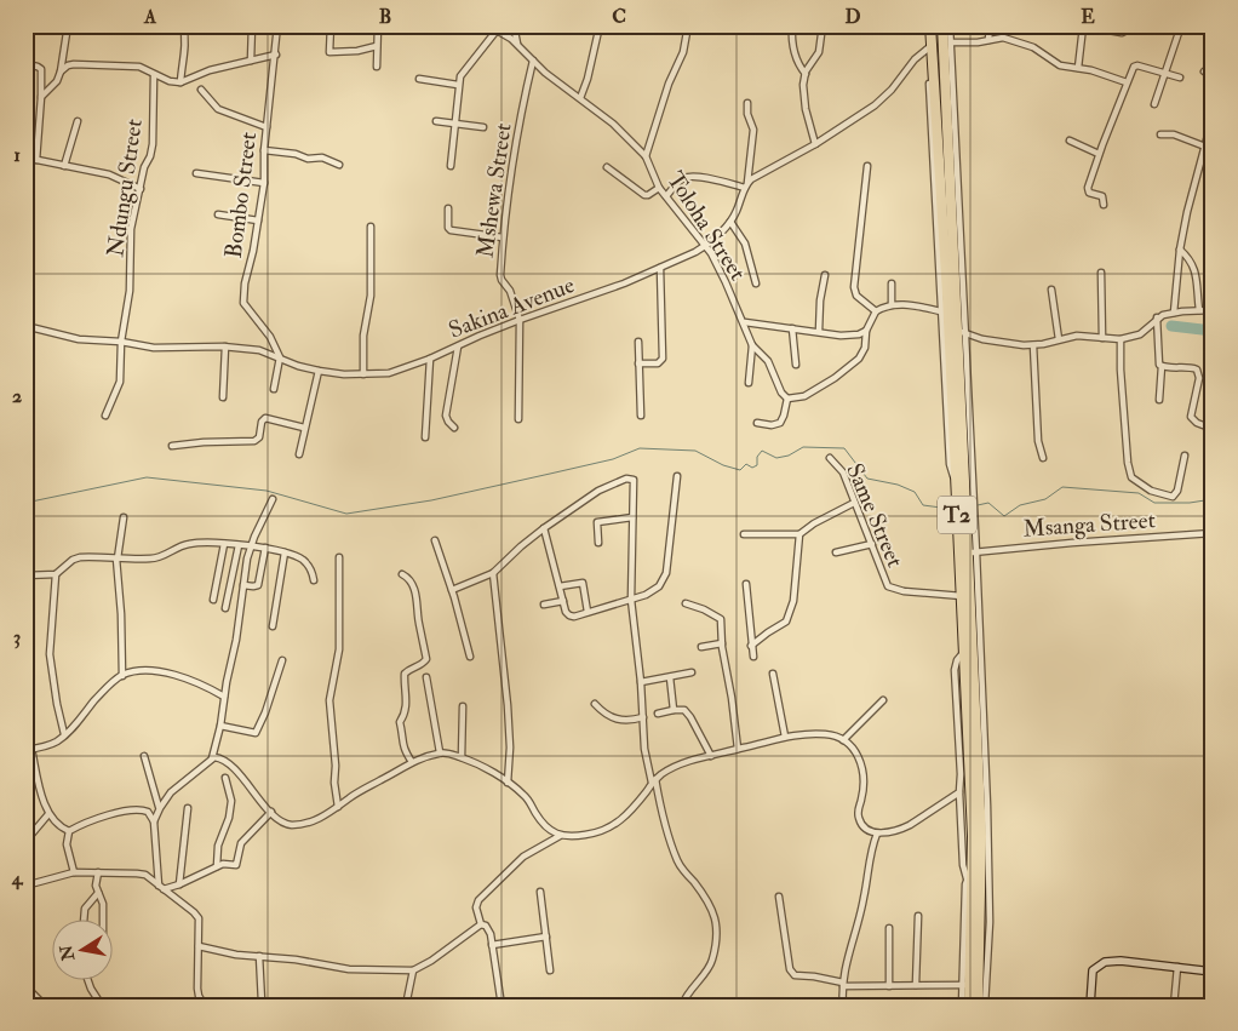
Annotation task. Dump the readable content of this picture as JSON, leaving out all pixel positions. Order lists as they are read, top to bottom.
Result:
{
  "streets": {
    "highway": ["T2"],
    "street": [
      "Ndungu Street",
      "Mshewa Street",
      "Bombo Street",
      "Toloha Street",
      "Sakina Avenue",
      "Same Street",
      "Msanga Street"
    ]
  },
  "crossings": [
    ["Ndungu Street", "Sakina Avenue"],
    ["Mshewa Street", "Toloha Street"],
    ["Mshewa Street", "Sakina Avenue"],
    ["Bombo Street", "Sakina Avenue"],
    ["Toloha Street", "Sakina Avenue"],
    ["Same Street", "T2"],
    ["T2", "Msanga Street"]
  ],
  "north": "left",
  "grid": {
    "columns": [
      "A",
      "B",
      "C",
      "D",
      "E"
    ],
    "rows": [
      "1",
      "2",
      "3",
      "4"
    ]
  }
}
